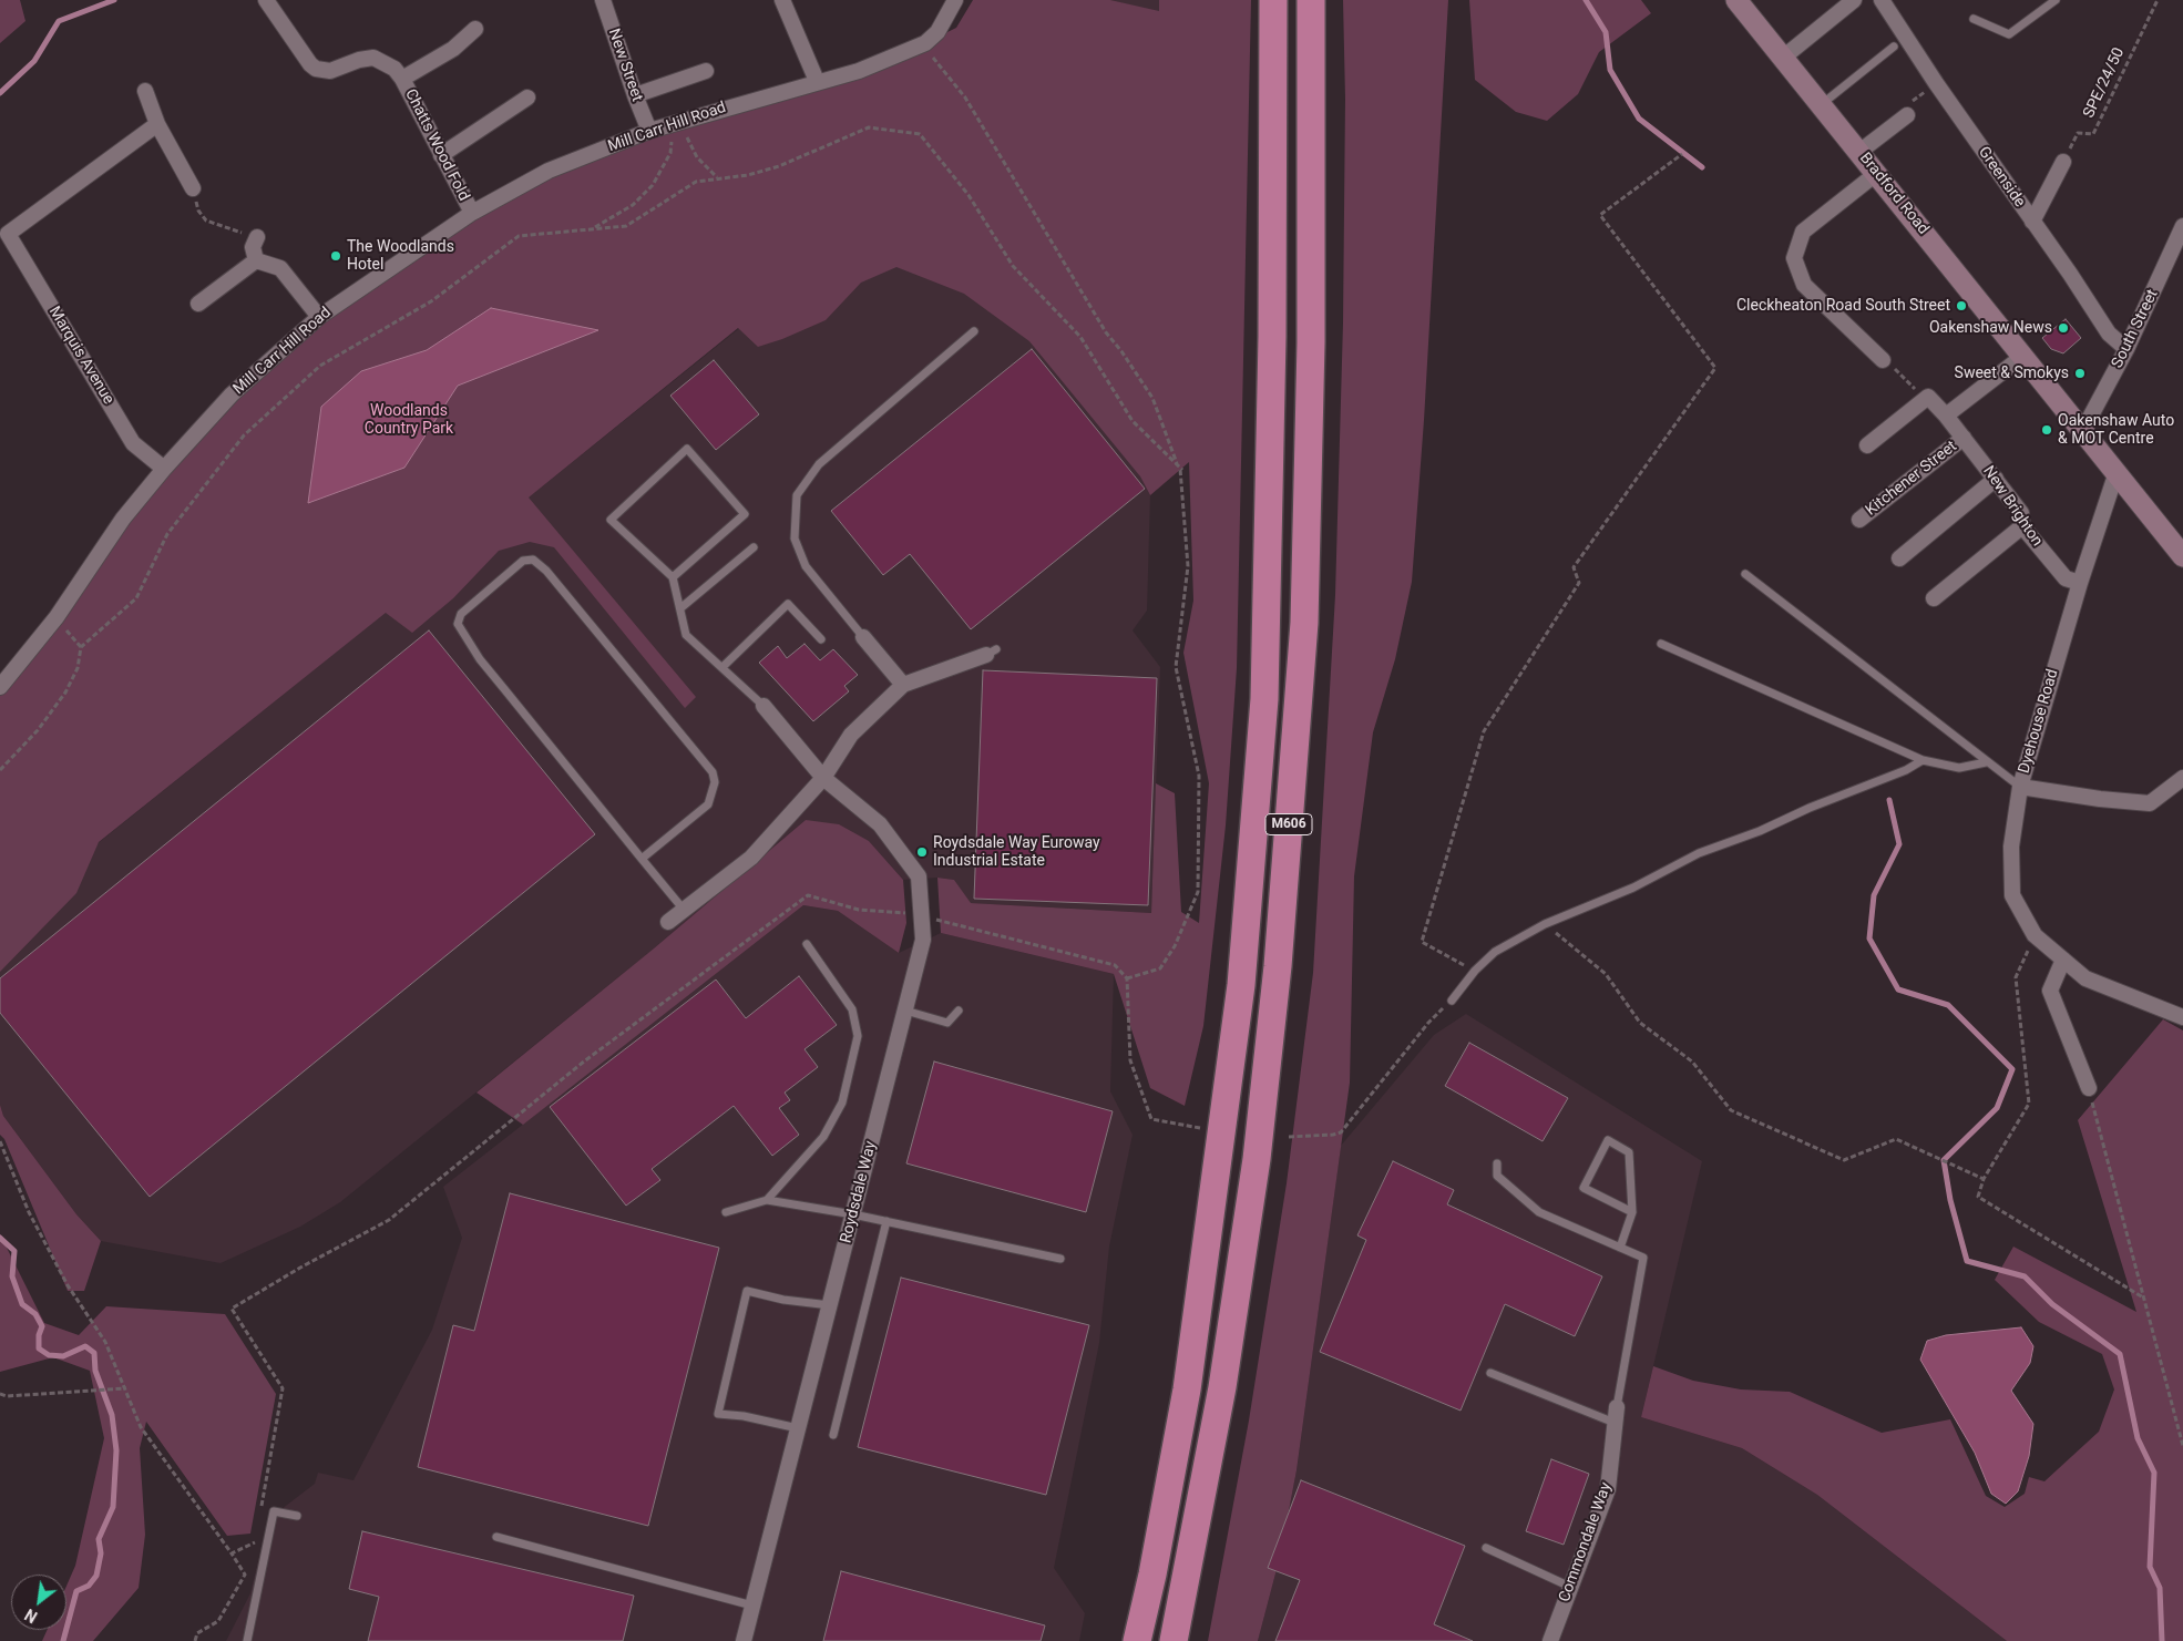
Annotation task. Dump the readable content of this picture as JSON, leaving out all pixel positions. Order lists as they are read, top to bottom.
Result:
{
  "streets": {
    "highway": ["M606"],
    "street": [
      "New Street",
      "Mill Carr Hill Road",
      "Chatts Wood Fold",
      "Greenside",
      "Bradford Road",
      "South Street",
      "Marquis Avenue",
      "Kitchener Street",
      "New Brighton",
      "Dyehouse Road",
      "Roydsdale Way",
      "Commondale Way"
    ],
    "path": ["SPE/24/50"]
  },
  "crossings": [
    ["New Street", "Mill Carr Hill Road"],
    ["Mill Carr Hill Road", "Chatts Wood Fold"],
    ["Mill Carr Hill Road", "Marquis Avenue"],
    ["Greenside", "South Street"],
    ["Bradford Road", "South Street"],
    ["Bradford Road", "Dyehouse Road"],
    ["Kitchener Street", "New Brighton"],
    ["New Brighton", "Dyehouse Road"]
  ],
  "parks": ["Woodlands Country Park"],
  "places": [
    "The Woodlands Hotel",
    "Cleckheaton Road South Street",
    "Oakenshaw News",
    "Sweet & Smokys",
    "Oakenshaw Auto & MOT Centre",
    "Roydsdale Way Euroway Industrial Estate"
  ],
  "north": "bottom left"
}
